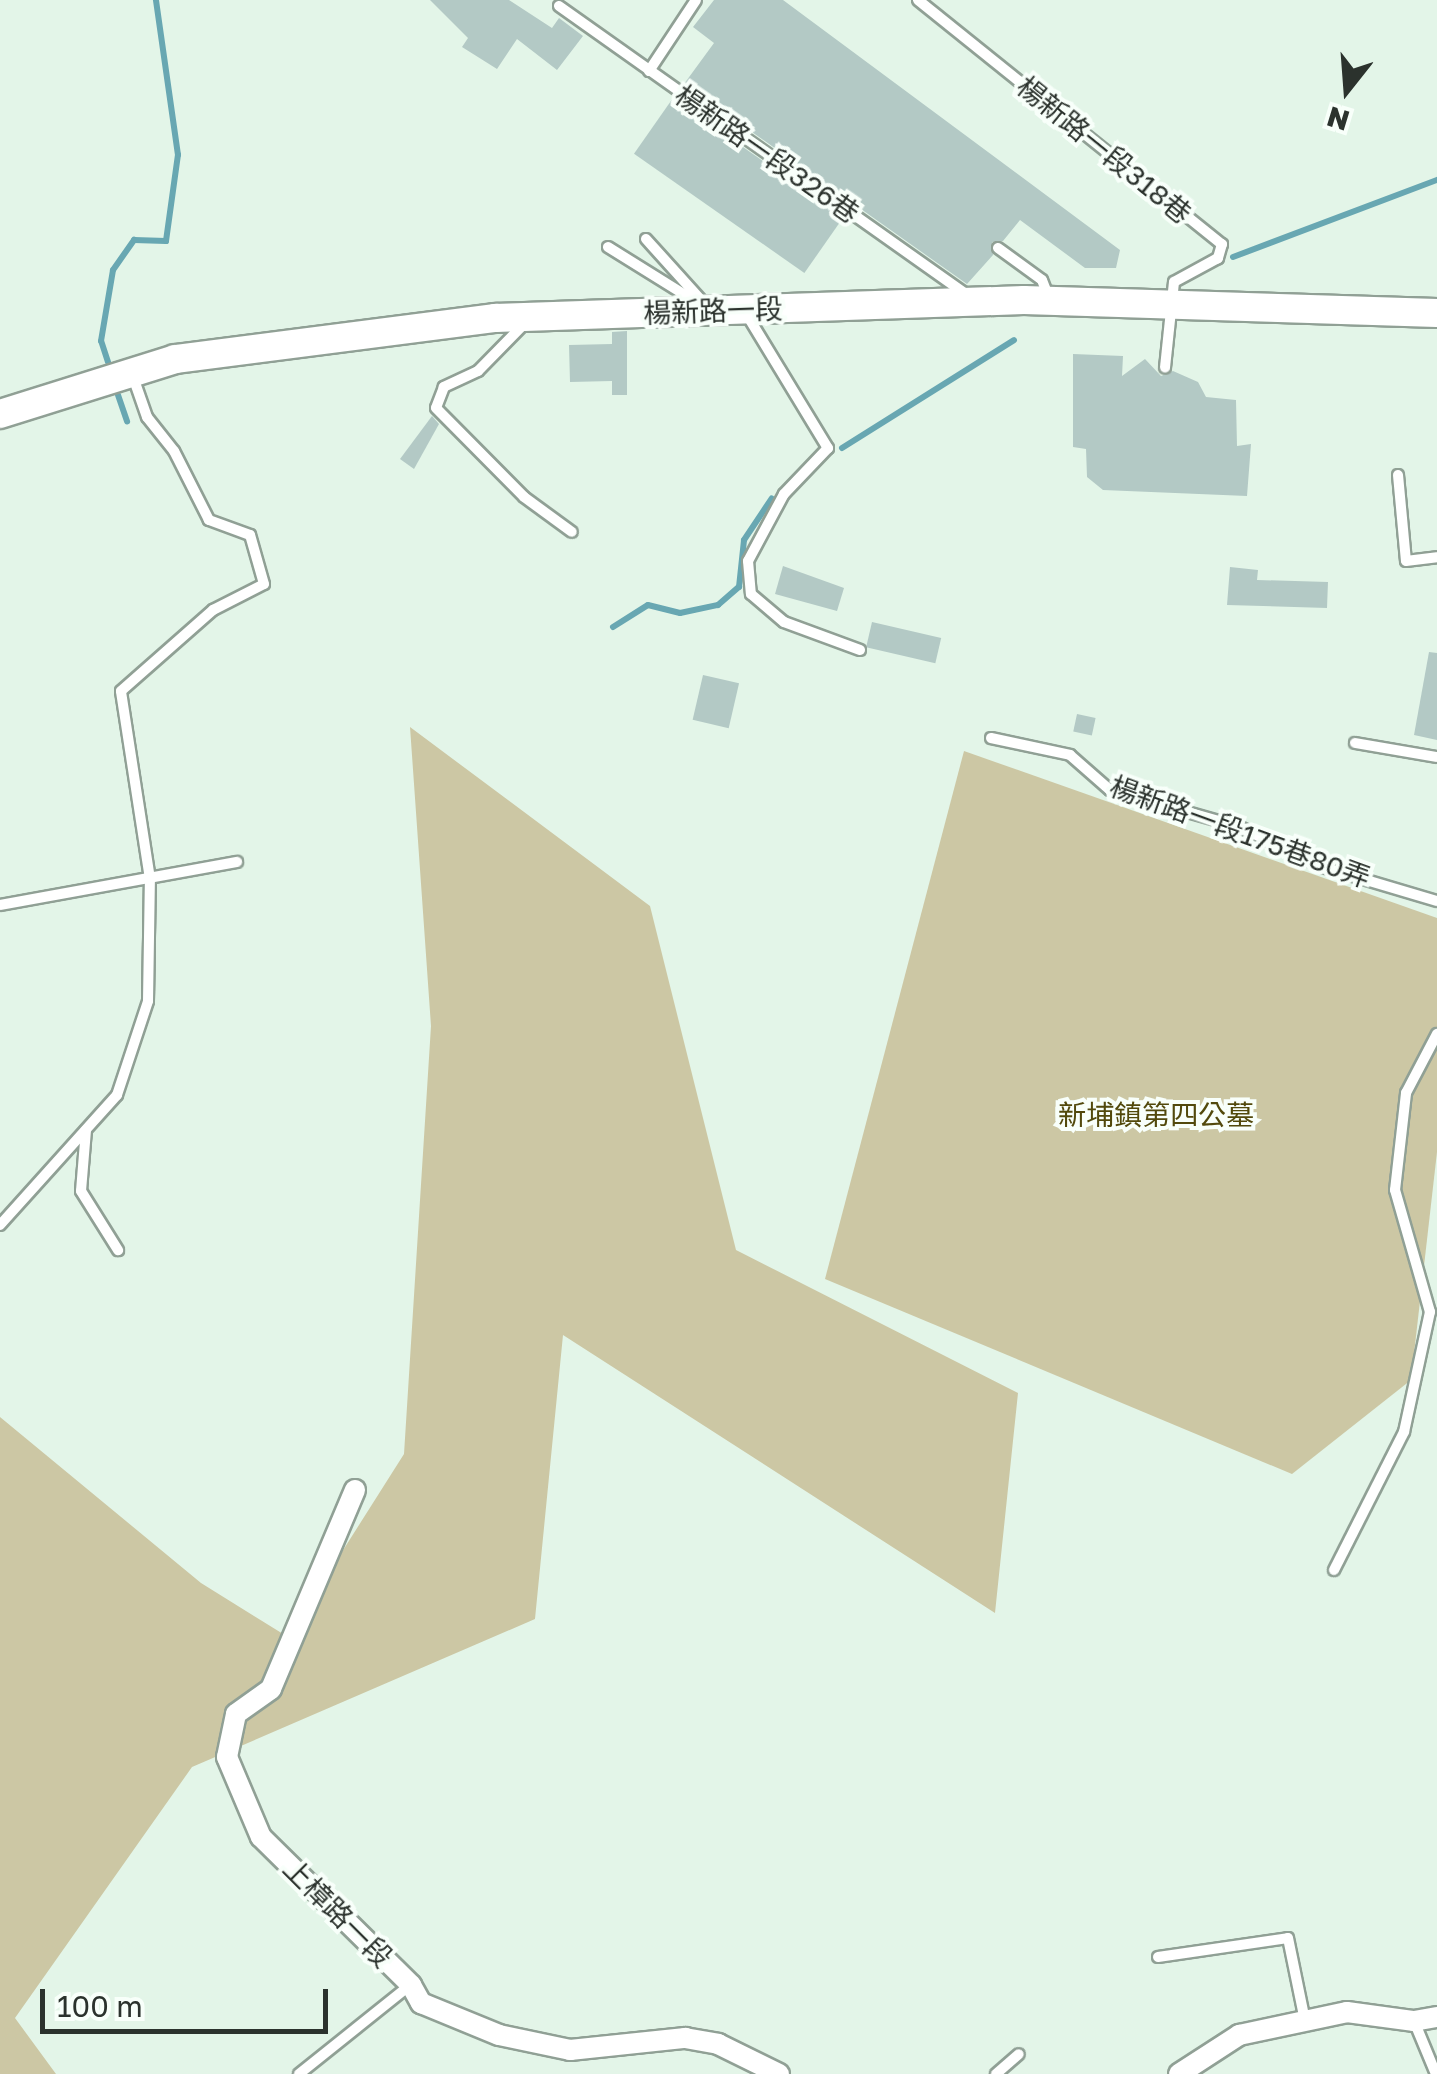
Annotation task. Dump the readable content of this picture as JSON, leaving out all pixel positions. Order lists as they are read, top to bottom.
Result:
{
  "streets": {
    "main road": ["楊新路一段"],
    "street": ["上樟路一段"],
    "lane": ["楊新路一段318巷", "楊新路一段326巷", "楊新路一段175巷80弄"]
  },
  "crossings": [
    ["楊新路一段318巷", "楊新路一段"],
    ["楊新路一段326巷", "楊新路一段"]
  ],
  "parks": ["新埔鎮第四公墓"],
  "scale_bar": "100 m",
  "north": "bottom"
}
